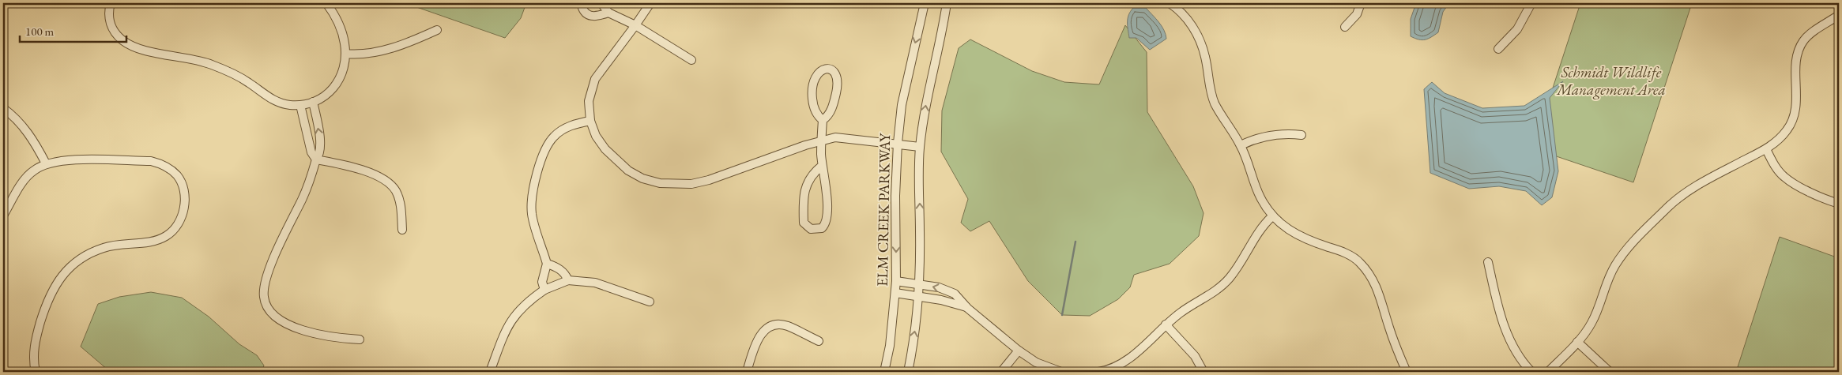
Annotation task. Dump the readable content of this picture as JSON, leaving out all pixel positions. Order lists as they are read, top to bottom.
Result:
{
  "streets": {
    "street": ["ELM CREEK PARKWAY"]
  },
  "parks": ["Schmidt Wildlife Management Area"],
  "scale_bar": "100 m"
}
